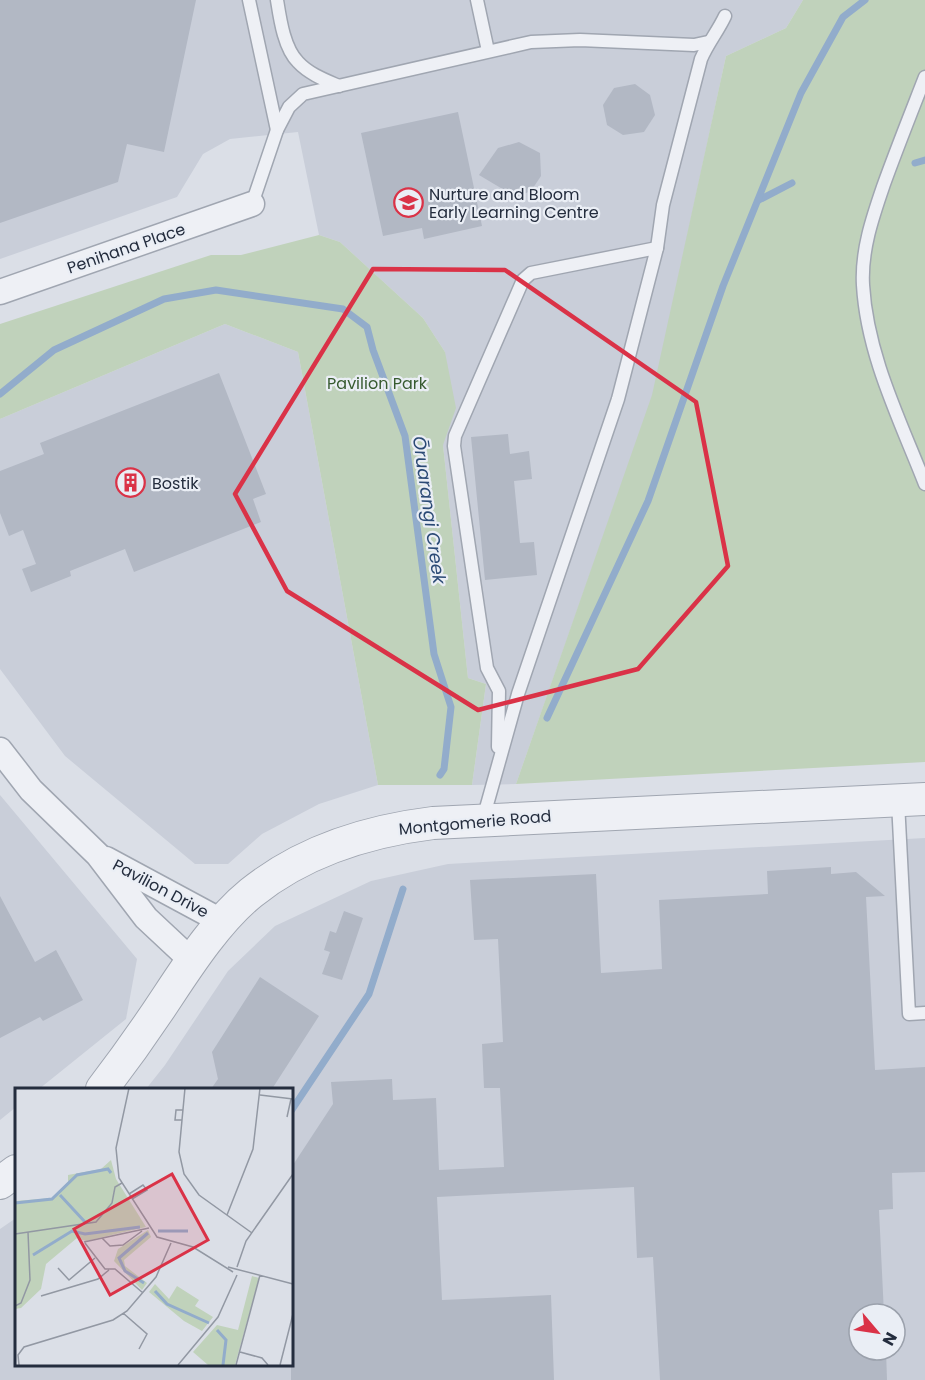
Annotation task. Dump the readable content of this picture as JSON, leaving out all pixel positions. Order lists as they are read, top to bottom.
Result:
{
  "streets": {
    "street": ["Penihana Place", "Montgomerie Road", "Pavilion Drive"]
  },
  "crossings": [
    ["Montgomerie Road", "Pavilion Drive"]
  ],
  "water": ["Ōruarangi Creek"],
  "parks": ["Pavilion Park"],
  "places": {
    "school or university": ["Nurture and Bloom Early Learning Centre"],
    "building": ["Bostik"]
  },
  "north": "bottom right"
}
